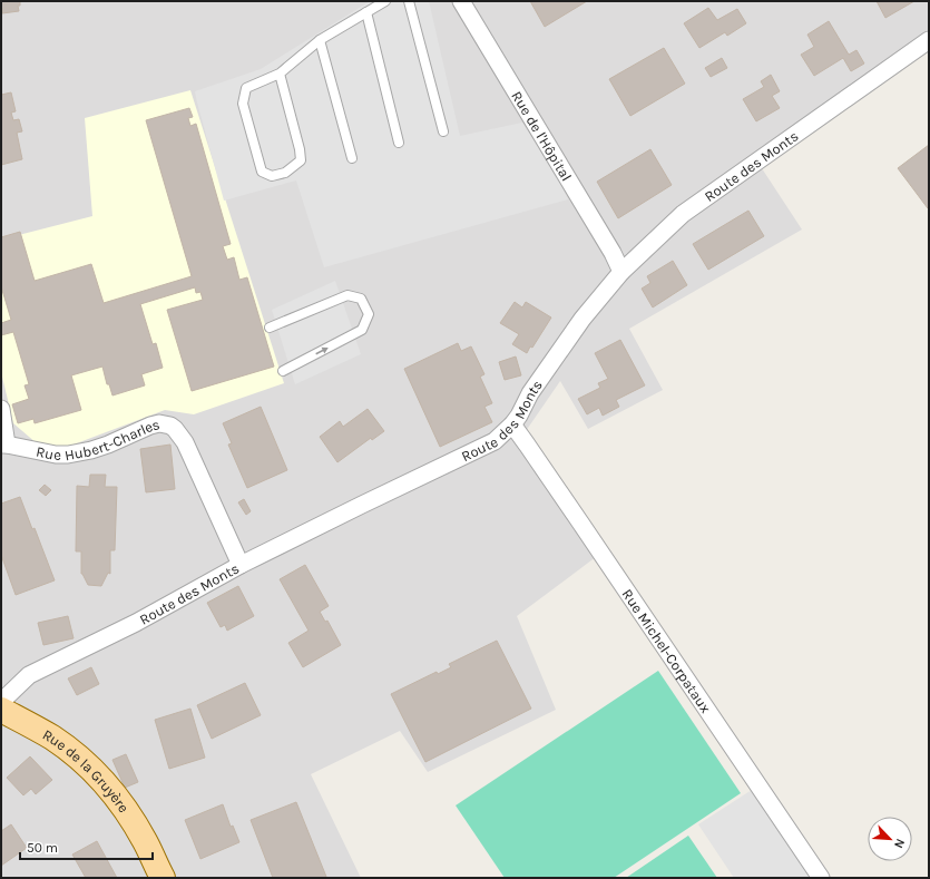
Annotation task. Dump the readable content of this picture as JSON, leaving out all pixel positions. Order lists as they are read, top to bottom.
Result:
{
  "streets": {
    "main road": ["Rue de la Gruyère"],
    "street": [
      "Rue de l'Hôpital",
      "Route des Monts",
      "Rue Hubert-Charles",
      "Rue Michel-Corpataux"
    ]
  },
  "crossings": [
    ["Rue de l'Hôpital", "Route des Monts"],
    ["Route des Monts", "Rue Hubert-Charles"],
    ["Route des Monts", "Rue Michel-Corpataux"]
  ],
  "scale_bar": "50 m",
  "north": "bottom right"
}
